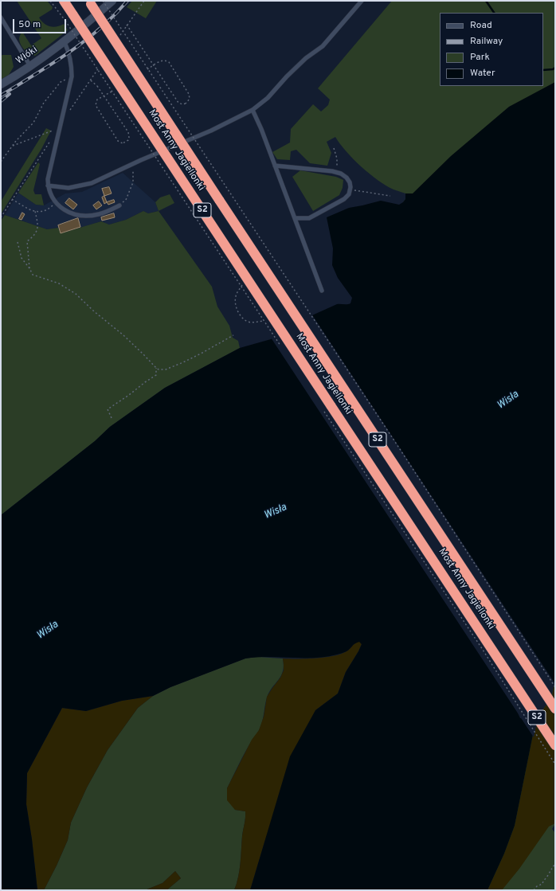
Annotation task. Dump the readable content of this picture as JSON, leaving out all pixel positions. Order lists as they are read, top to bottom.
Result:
{
  "streets": {
    "highway": ["Most Anny Jagiellonki", "S2"],
    "street": ["Włóki"]
  },
  "water": ["Wisła"],
  "legend": [
    "Road",
    "Railway",
    "Park",
    "Water"
  ],
  "scale_bar": "50 m"
}
